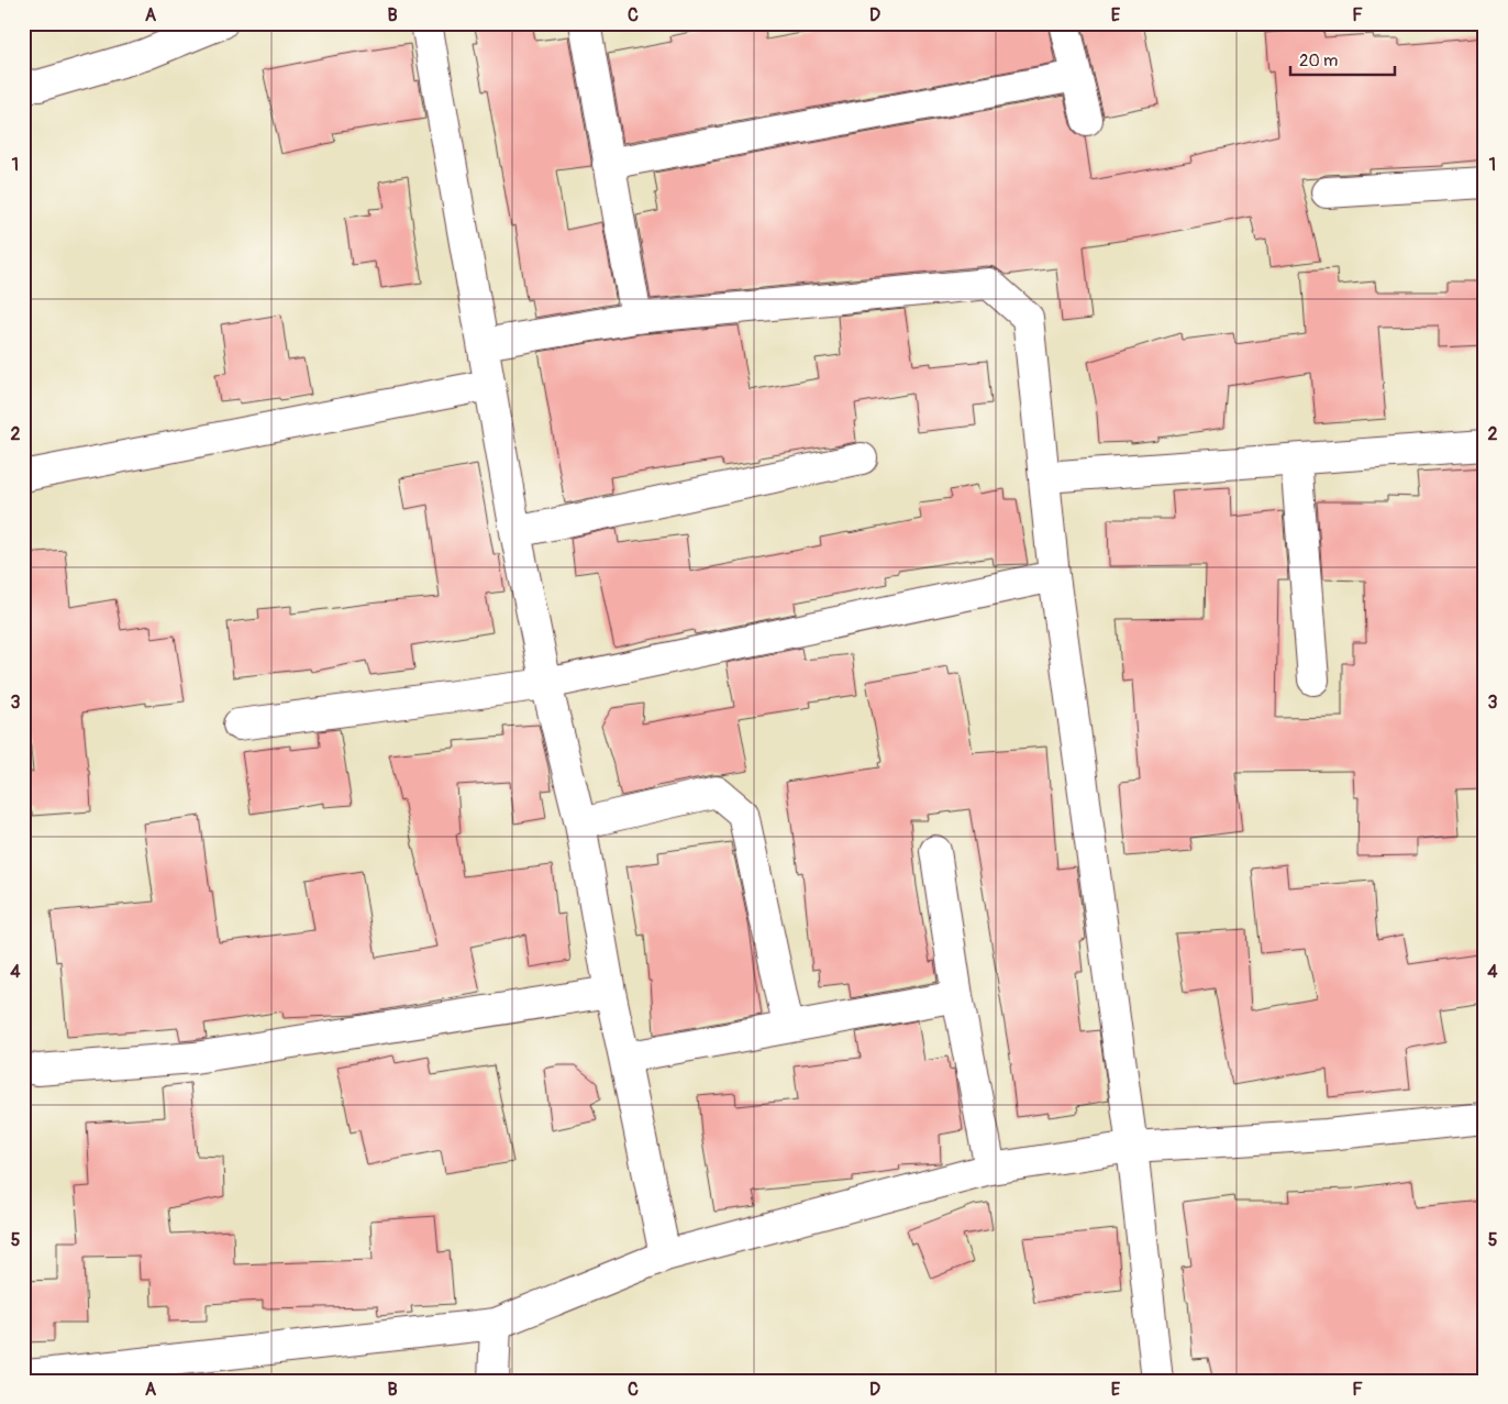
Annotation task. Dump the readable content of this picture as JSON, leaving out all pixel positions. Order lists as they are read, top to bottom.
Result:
{
  "scale_bar": "20 m",
  "grid": {
    "columns": [
      "A",
      "B",
      "C",
      "D",
      "E",
      "F"
    ],
    "rows": [
      "1",
      "2",
      "3",
      "4",
      "5"
    ]
  }
}
